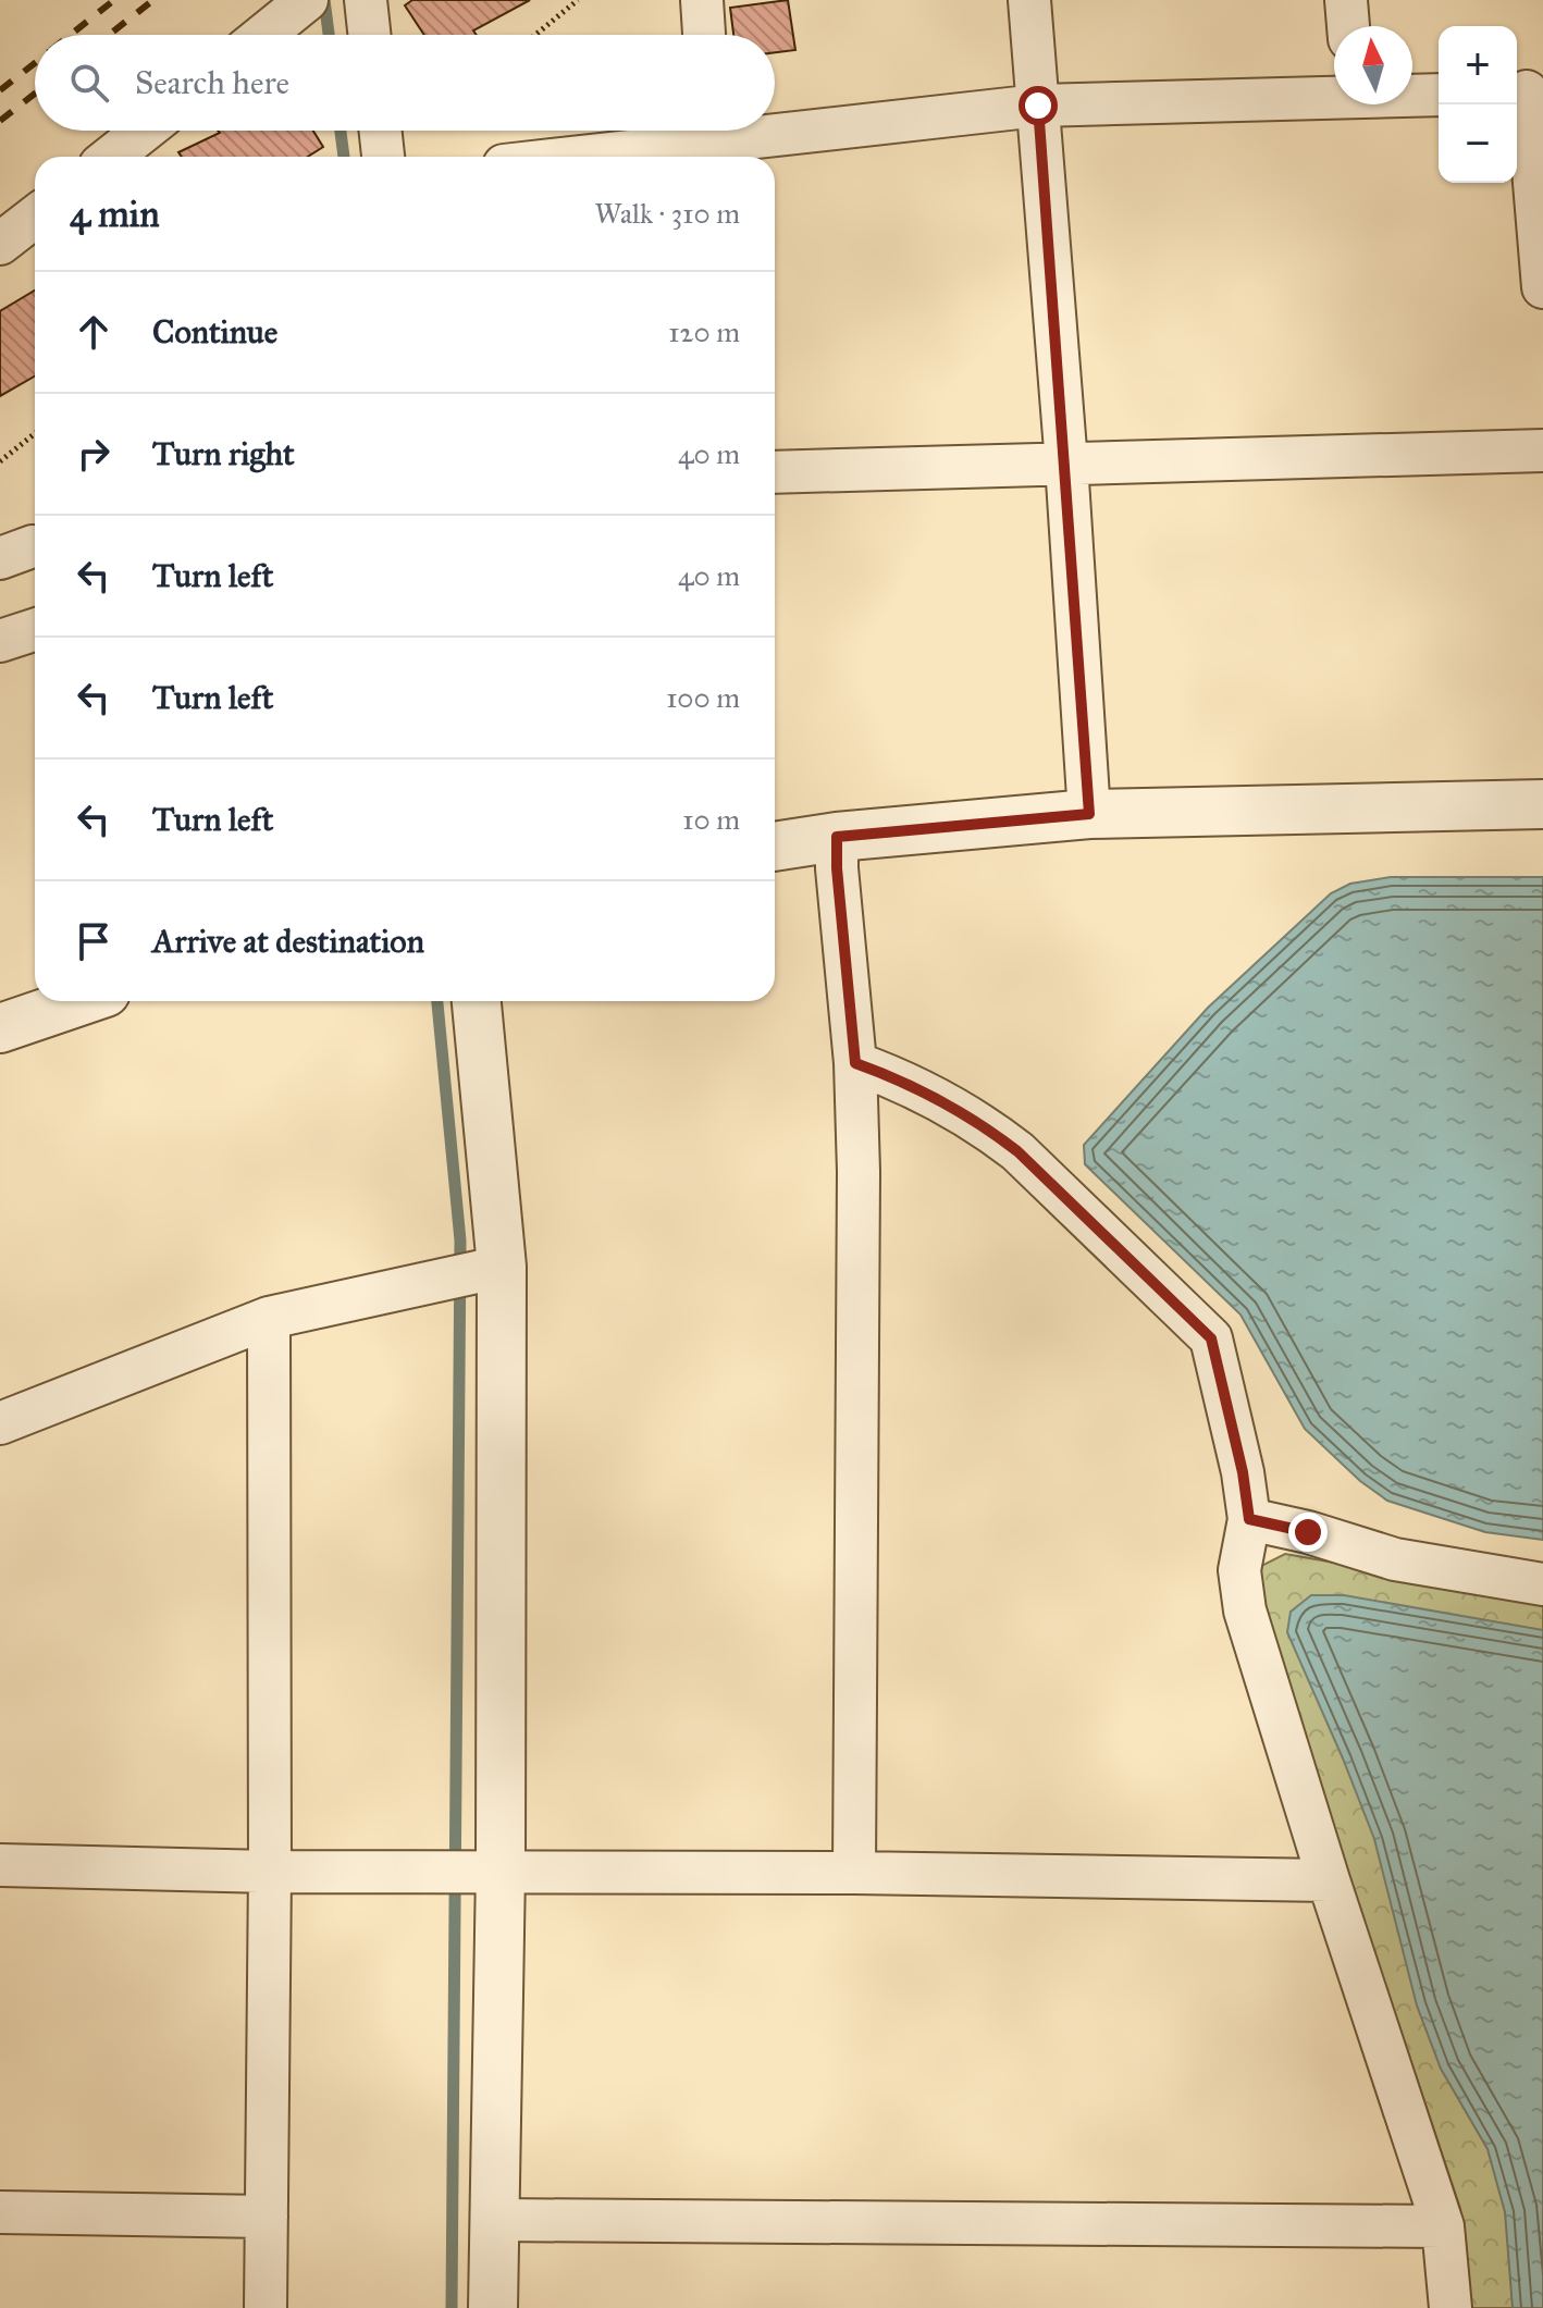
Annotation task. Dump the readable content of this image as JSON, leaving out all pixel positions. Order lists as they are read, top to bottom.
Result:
{
  "north": "top",
  "page": {
    "map_buttons": ["+", "−"],
    "search": "Search here",
    "heading": ["4 min", "Walk · 310 m"],
    "list": [
      ["Continue", "120 m"],
      ["Turn right", "40 m"],
      ["Turn left", "40 m"],
      ["Turn left", "100 m"],
      ["Turn left", "10 m"],
      "Arrive at destination"
    ]
  }
}
